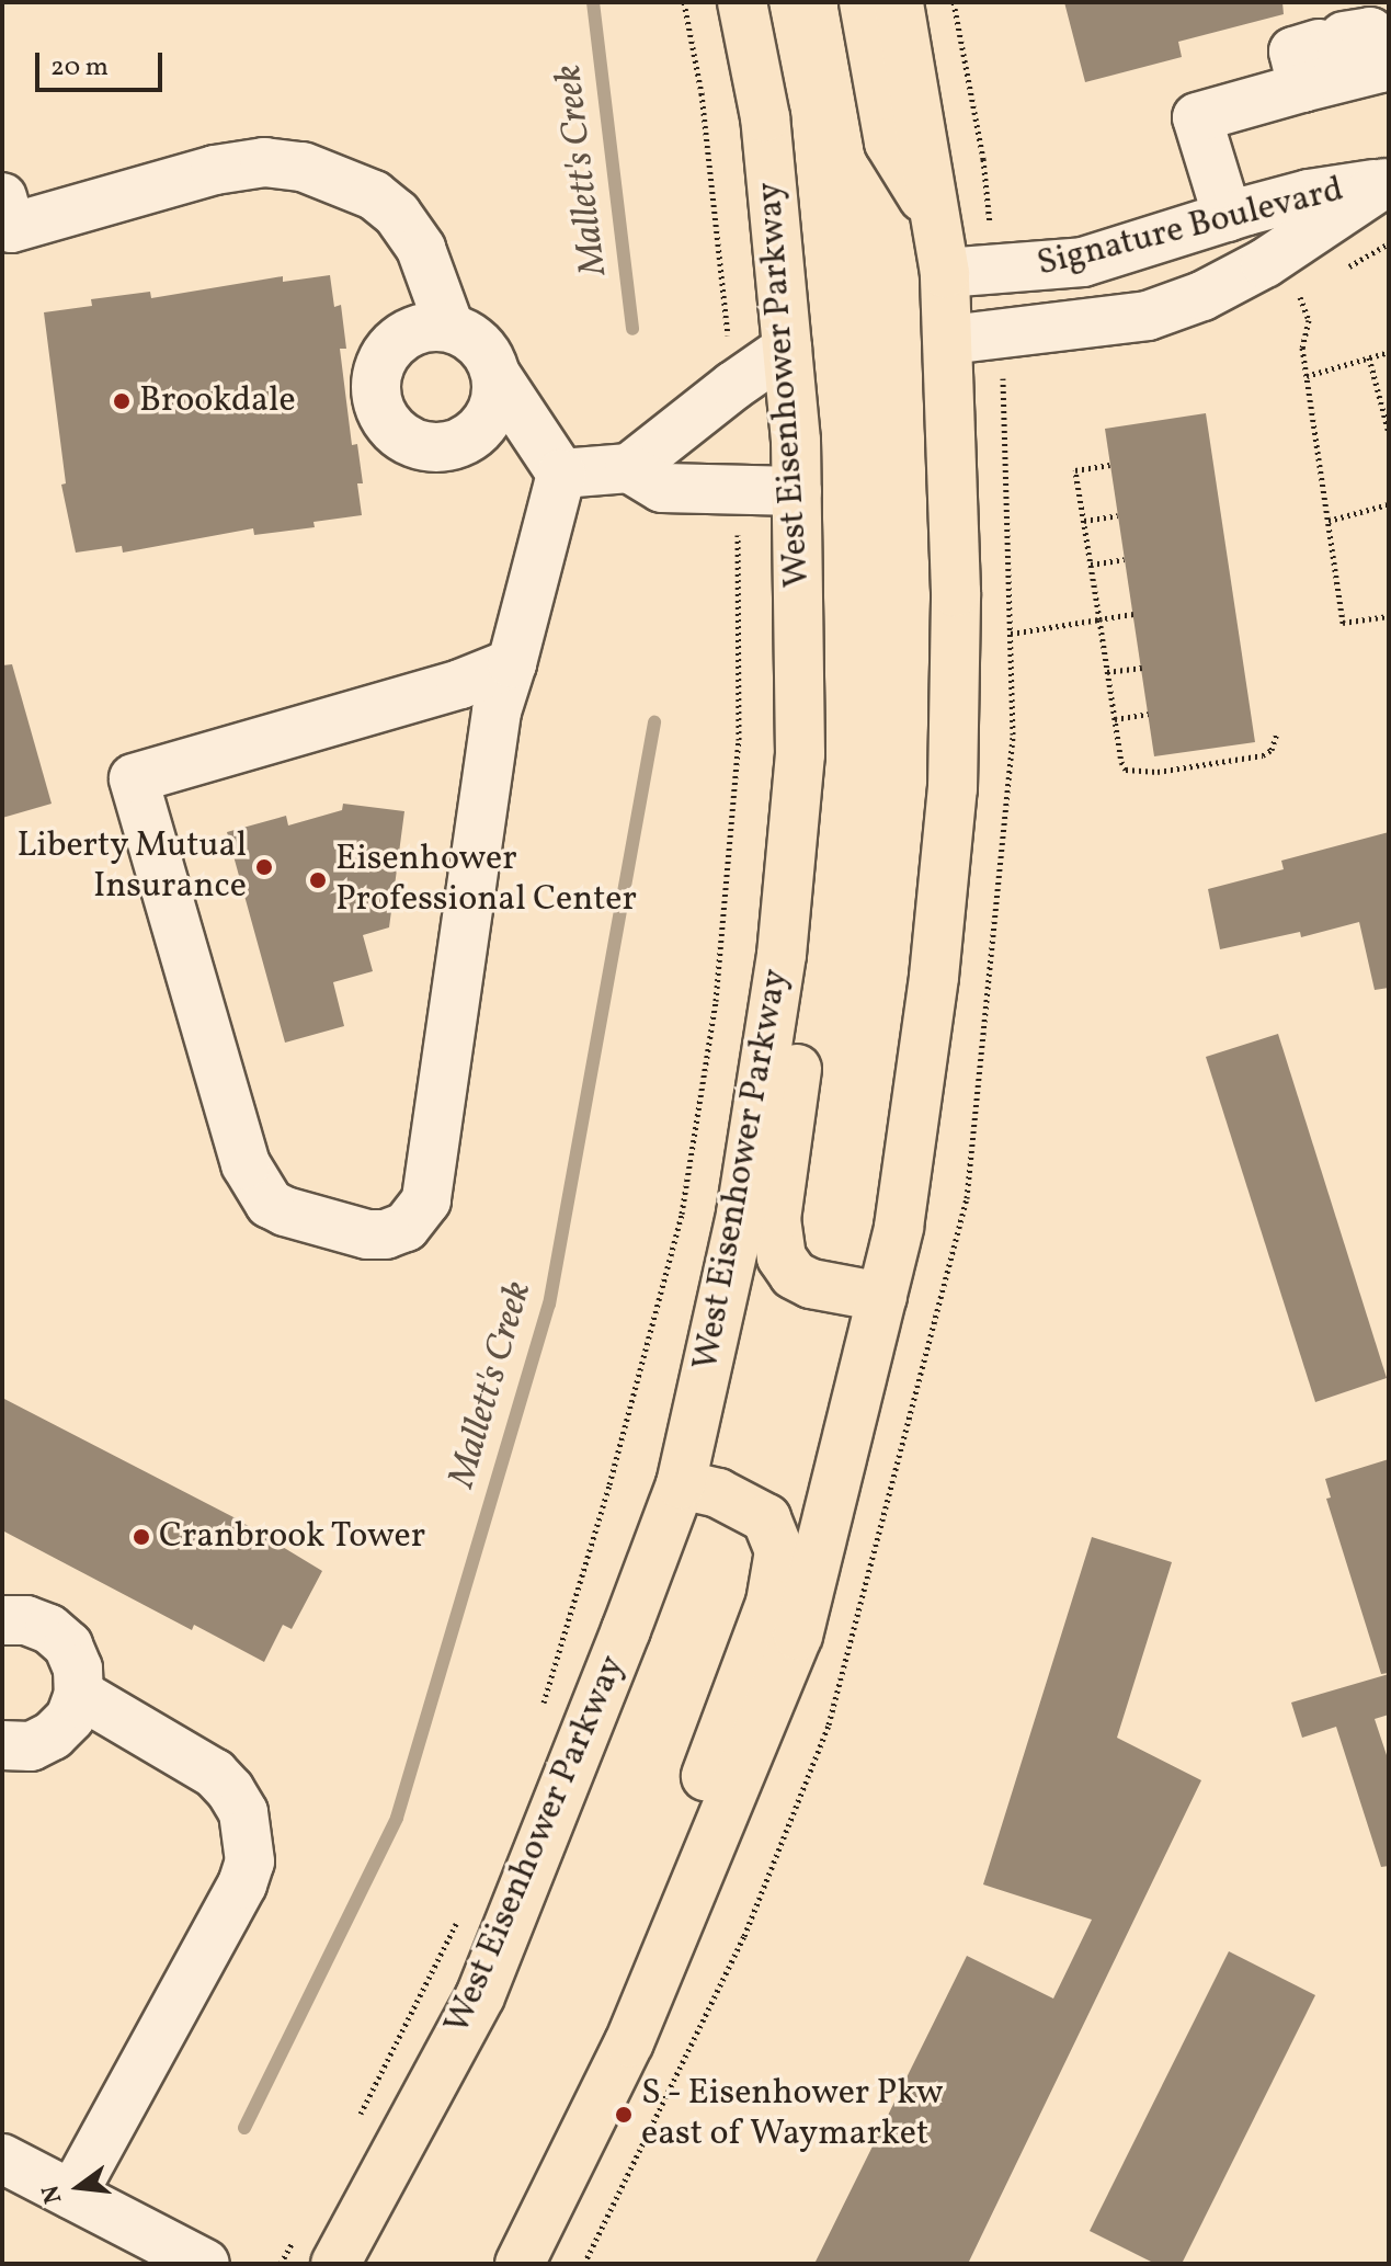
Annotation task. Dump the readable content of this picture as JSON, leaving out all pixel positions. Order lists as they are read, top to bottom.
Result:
{
  "streets": {
    "main road": ["West Eisenhower Parkway"],
    "street": ["Signature Boulevard"]
  },
  "water": ["Mallett's Creek"],
  "places": [
    "Brookdale",
    "Liberty Mutual Insurance",
    "Eisenhower Professional Center",
    "Cranbrook Tower",
    "S - Eisenhower Pkw east of Waymarket"
  ],
  "scale_bar": "20 m",
  "north": "left"
}
